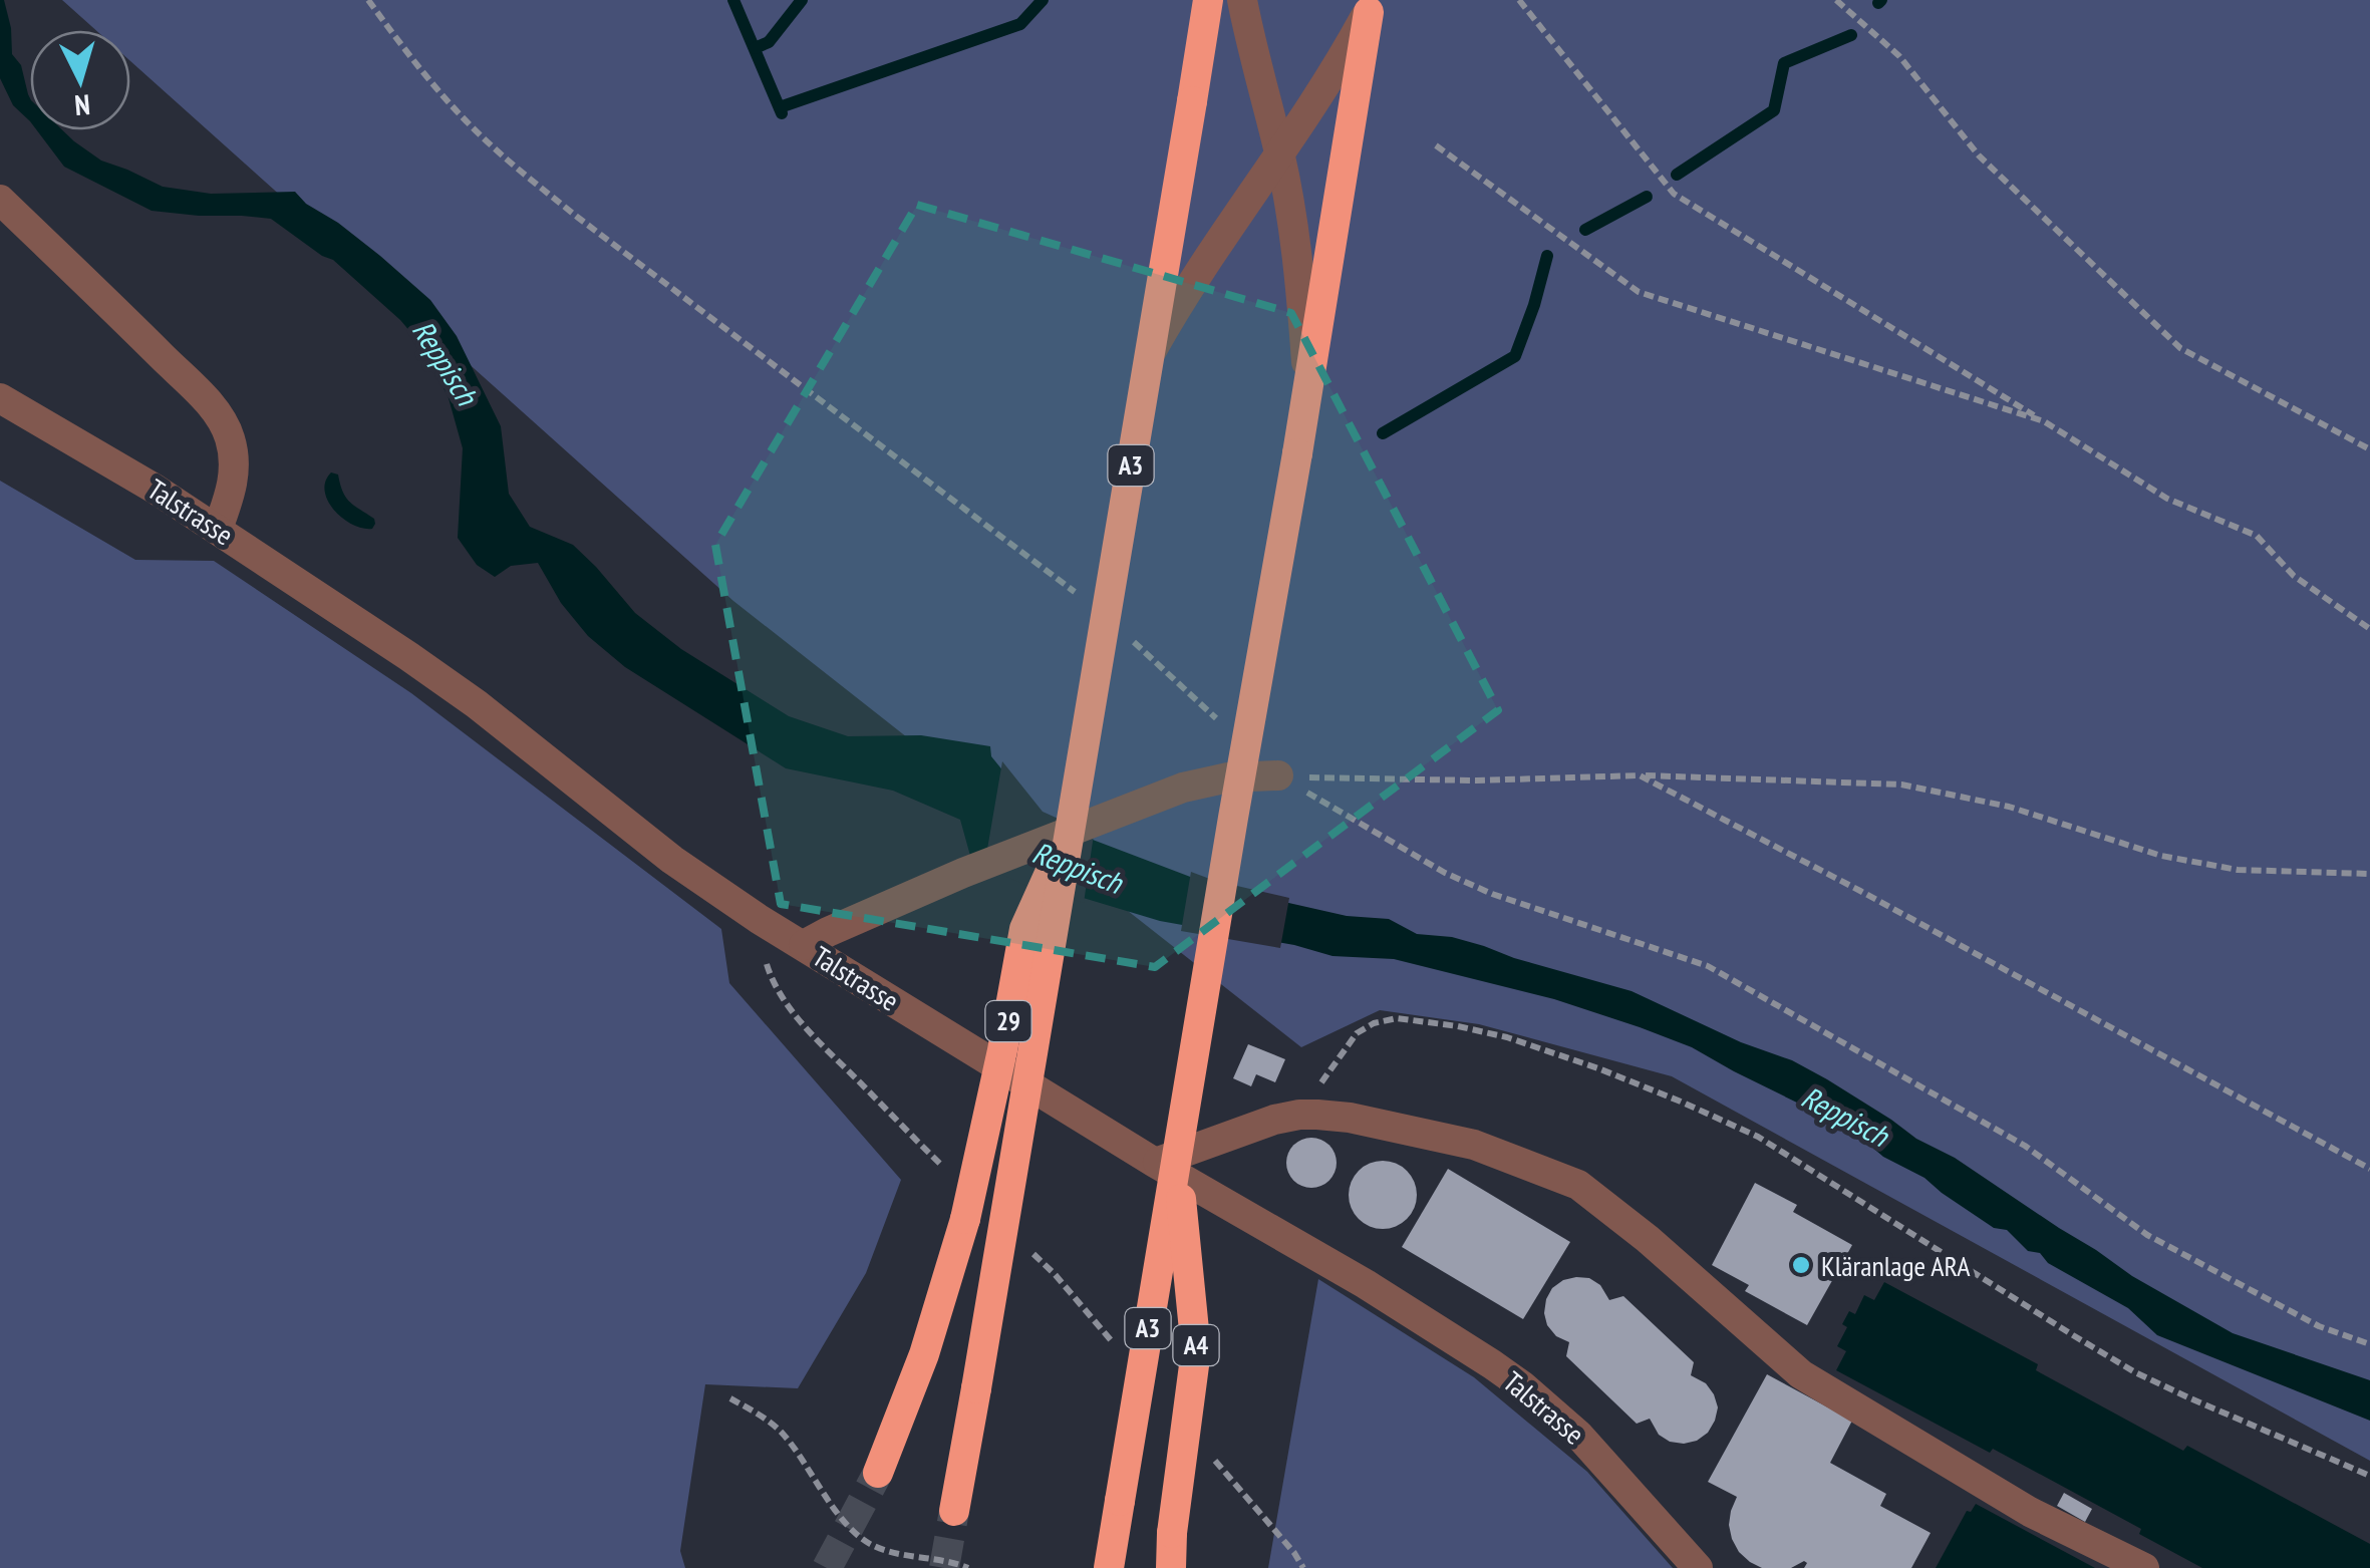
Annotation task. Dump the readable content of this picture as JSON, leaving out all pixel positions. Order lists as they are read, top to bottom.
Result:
{
  "streets": {
    "highway": ["A3", "29", "A4"],
    "street": ["Talstrasse"]
  },
  "crossings": [
    ["A3", "Talstrasse"],
    ["A3", "29"],
    ["A3", "A4"],
    ["Talstrasse", "A4"]
  ],
  "water": ["Reppisch"],
  "places": ["Kläranlage ARA"],
  "north": "bottom"
}
